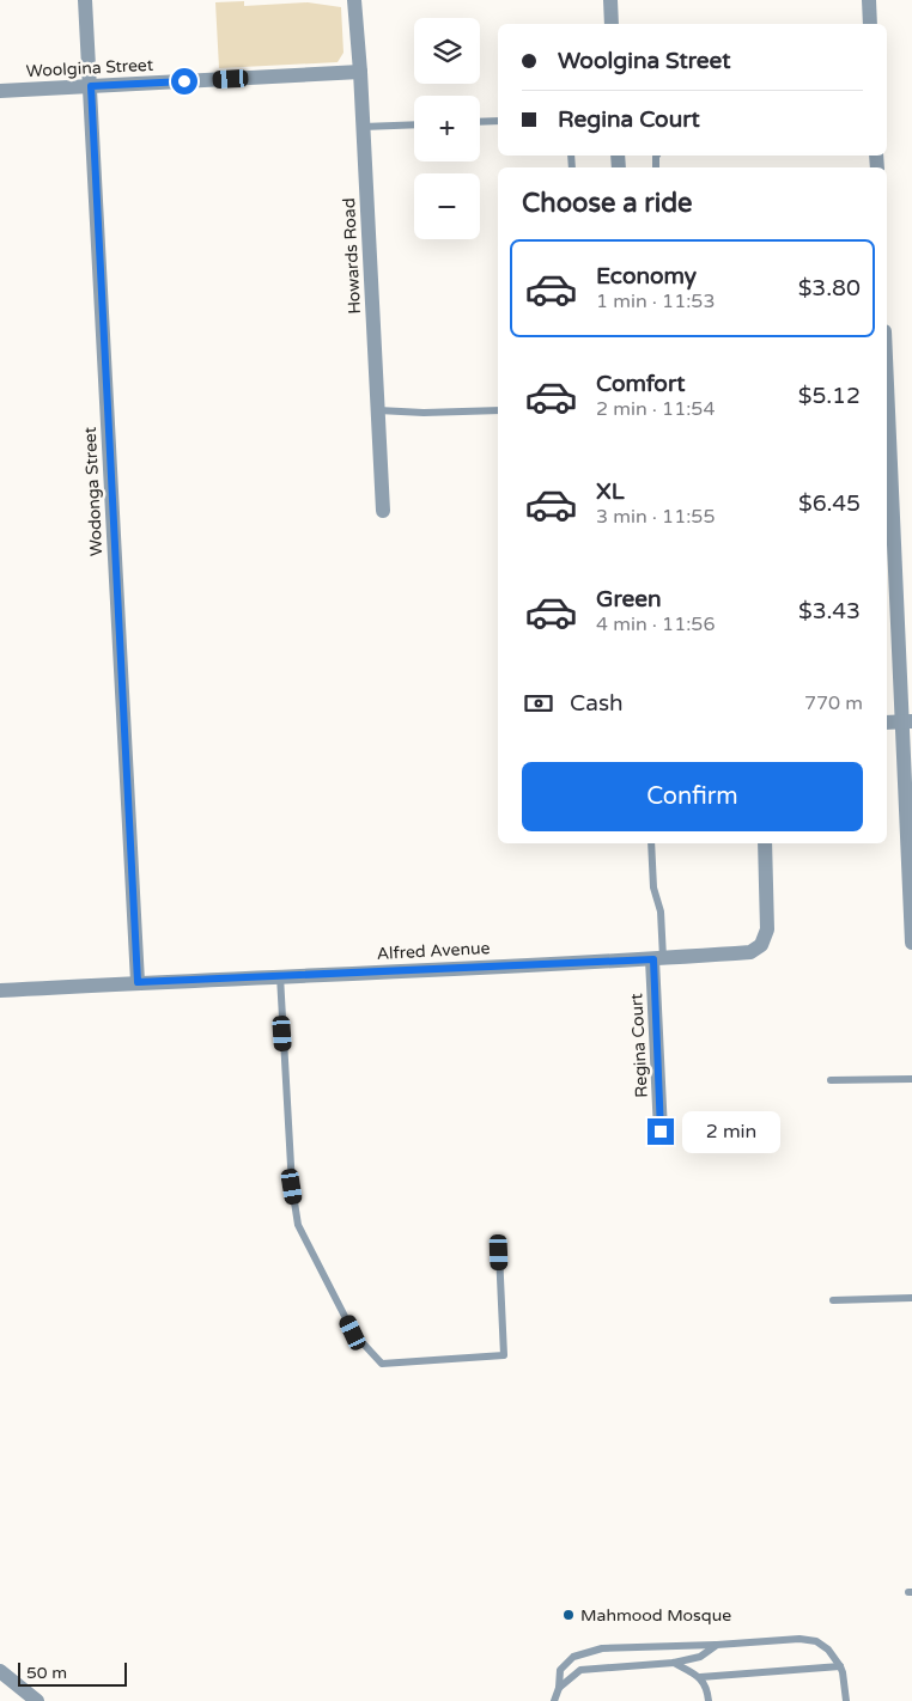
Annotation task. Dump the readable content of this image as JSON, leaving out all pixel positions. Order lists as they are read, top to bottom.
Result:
{
  "streets": {
    "street": [
      "Woolgina Street",
      "Howards Road",
      "Wodonga Street",
      "Alfred Avenue",
      "Regina Court"
    ]
  },
  "crossings": [
    ["Woolgina Street", "Howards Road"],
    ["Woolgina Street", "Wodonga Street"],
    ["Wodonga Street", "Alfred Avenue"],
    ["Alfred Avenue", "Regina Court"]
  ],
  "places": ["Mahmood Mosque"],
  "scale_bar": "50 m",
  "page": {
    "map_buttons": ["+", "−"],
    "banner": ["Woolgina Street", "Regina Court"],
    "heading": "Choose a ride",
    "list": [
      {
        "name": "Economy",
        "note": "1 min · 11:53",
        "value": "$3.80"
      },
      {
        "name": "Comfort",
        "note": "2 min · 11:54",
        "value": "$5.12"
      },
      {
        "name": "XL",
        "note": "3 min · 11:55",
        "value": "$6.45"
      },
      {
        "name": "Green",
        "note": "4 min · 11:56",
        "value": "$3.43"
      }
    ],
    "pay": ["Cash", "770 m"],
    "buttons": "Confirm",
    "bubble": "2 min",
    "scale": "50 m"
  }
}
